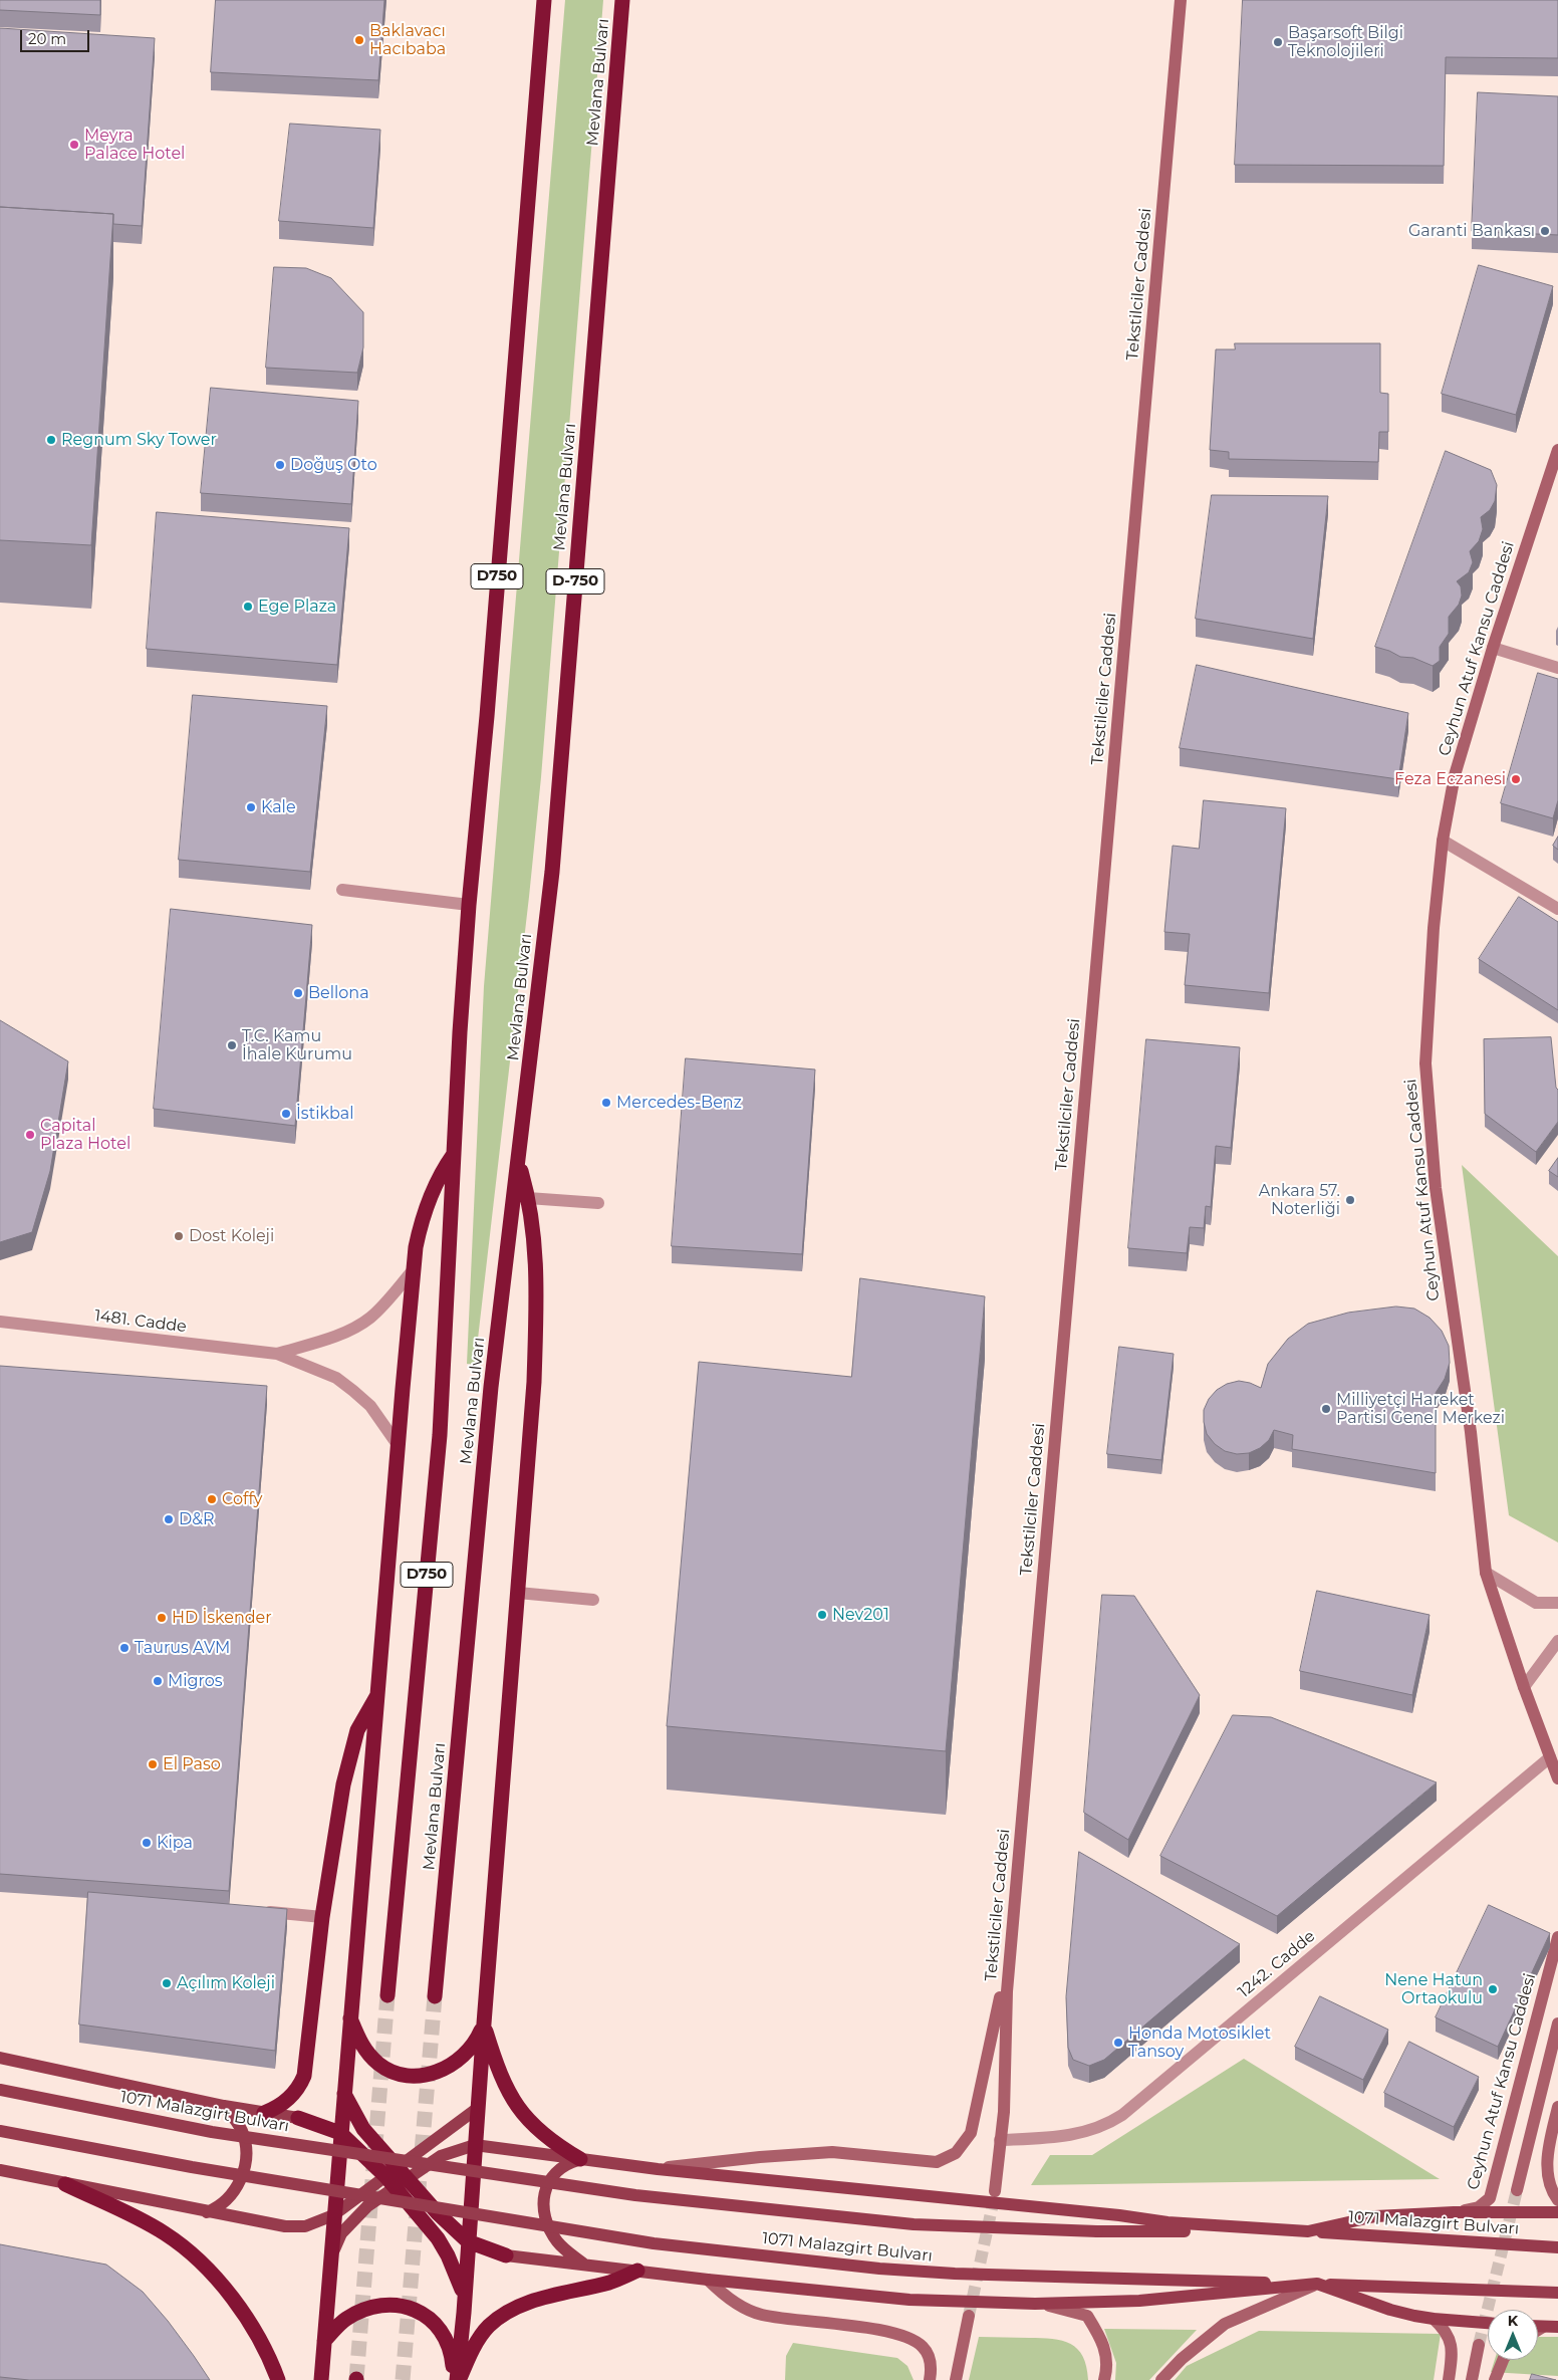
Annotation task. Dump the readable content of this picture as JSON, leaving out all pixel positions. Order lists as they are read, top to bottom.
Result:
{
  "streets": {
    "highway": ["Mevlana Bulvarı", "D750", "D-750"],
    "main road": ["1071 Malazgirt Bulvarı"],
    "street": [
      "Tekstilciler Caddesi",
      "Ceyhun Atuf Kansu Caddesi",
      "1481. Cadde",
      "1242. Cadde"
    ]
  },
  "crossings": [
    ["Tekstilciler Caddesi", "1242. Cadde"],
    ["Ceyhun Atuf Kansu Caddesi", "1242. Cadde"]
  ],
  "places": [
    "Baklavacı Hacıbaba",
    "Başarsoft Bilgi Teknolojileri",
    "Meyra Palace Hotel",
    "Garanti Bankası",
    "Regnum Sky Tower",
    "Doğuş Oto",
    "Ege Plaza",
    "Feza Eczanesi",
    "Kale",
    "Bellona",
    "T.C. Kamu İhale Kurumu",
    "Mercedes-Benz",
    "İstikbal",
    "Capital Plaza Hotel",
    "Ankara 57. Noterliği",
    "Dost Koleji",
    "Milliyetçi Hareket Partisi Genel Merkezi",
    "Coffy",
    "D&R",
    "Nev201",
    "HD İskender",
    "Taurus AVM",
    "Migros",
    "El Paso",
    "Kipa",
    "Açılım Koleji",
    "Nene Hatun Ortaokulu",
    "Honda Motosiklet Tansoy"
  ],
  "scale_bar": "20 m",
  "north": "top"
}
